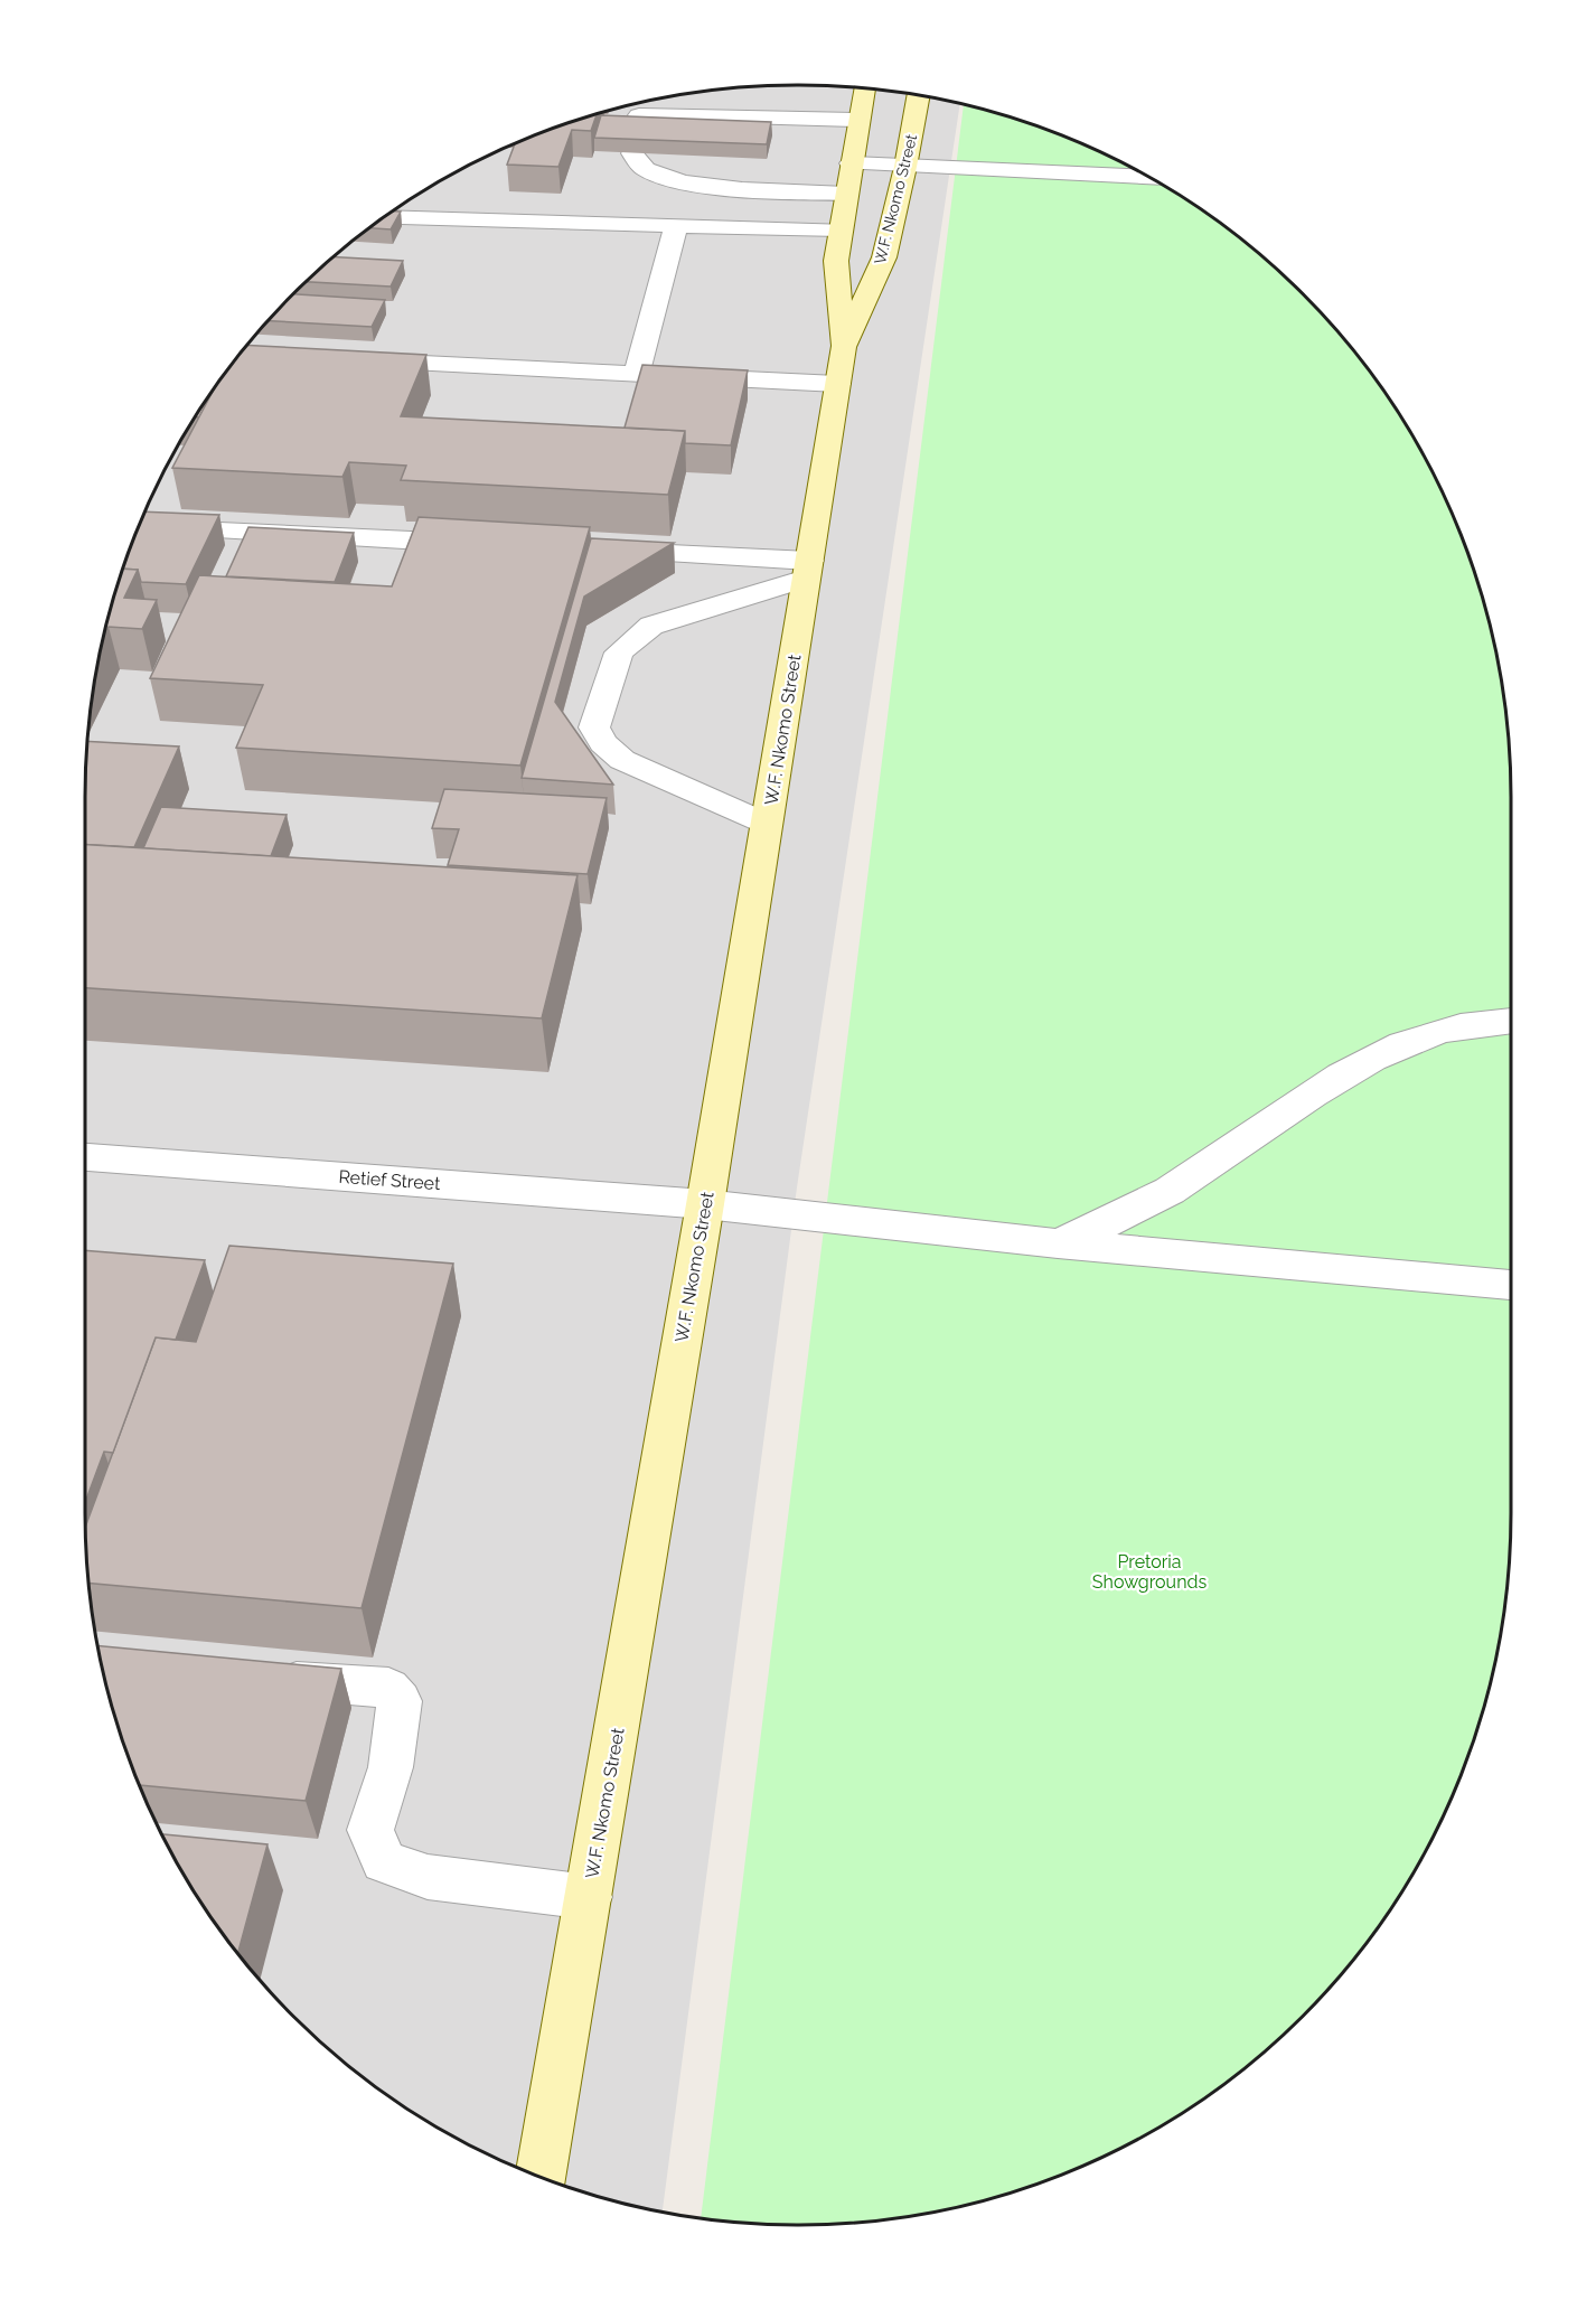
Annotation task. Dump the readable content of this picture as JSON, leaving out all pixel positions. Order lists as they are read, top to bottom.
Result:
{
  "streets": {
    "main road": ["W.F. Nkomo Street"],
    "street": ["Retief Street"]
  },
  "crossings": [
    ["W.F. Nkomo Street", "Retief Street"]
  ],
  "parks": ["Pretoria Showgrounds"]
}
